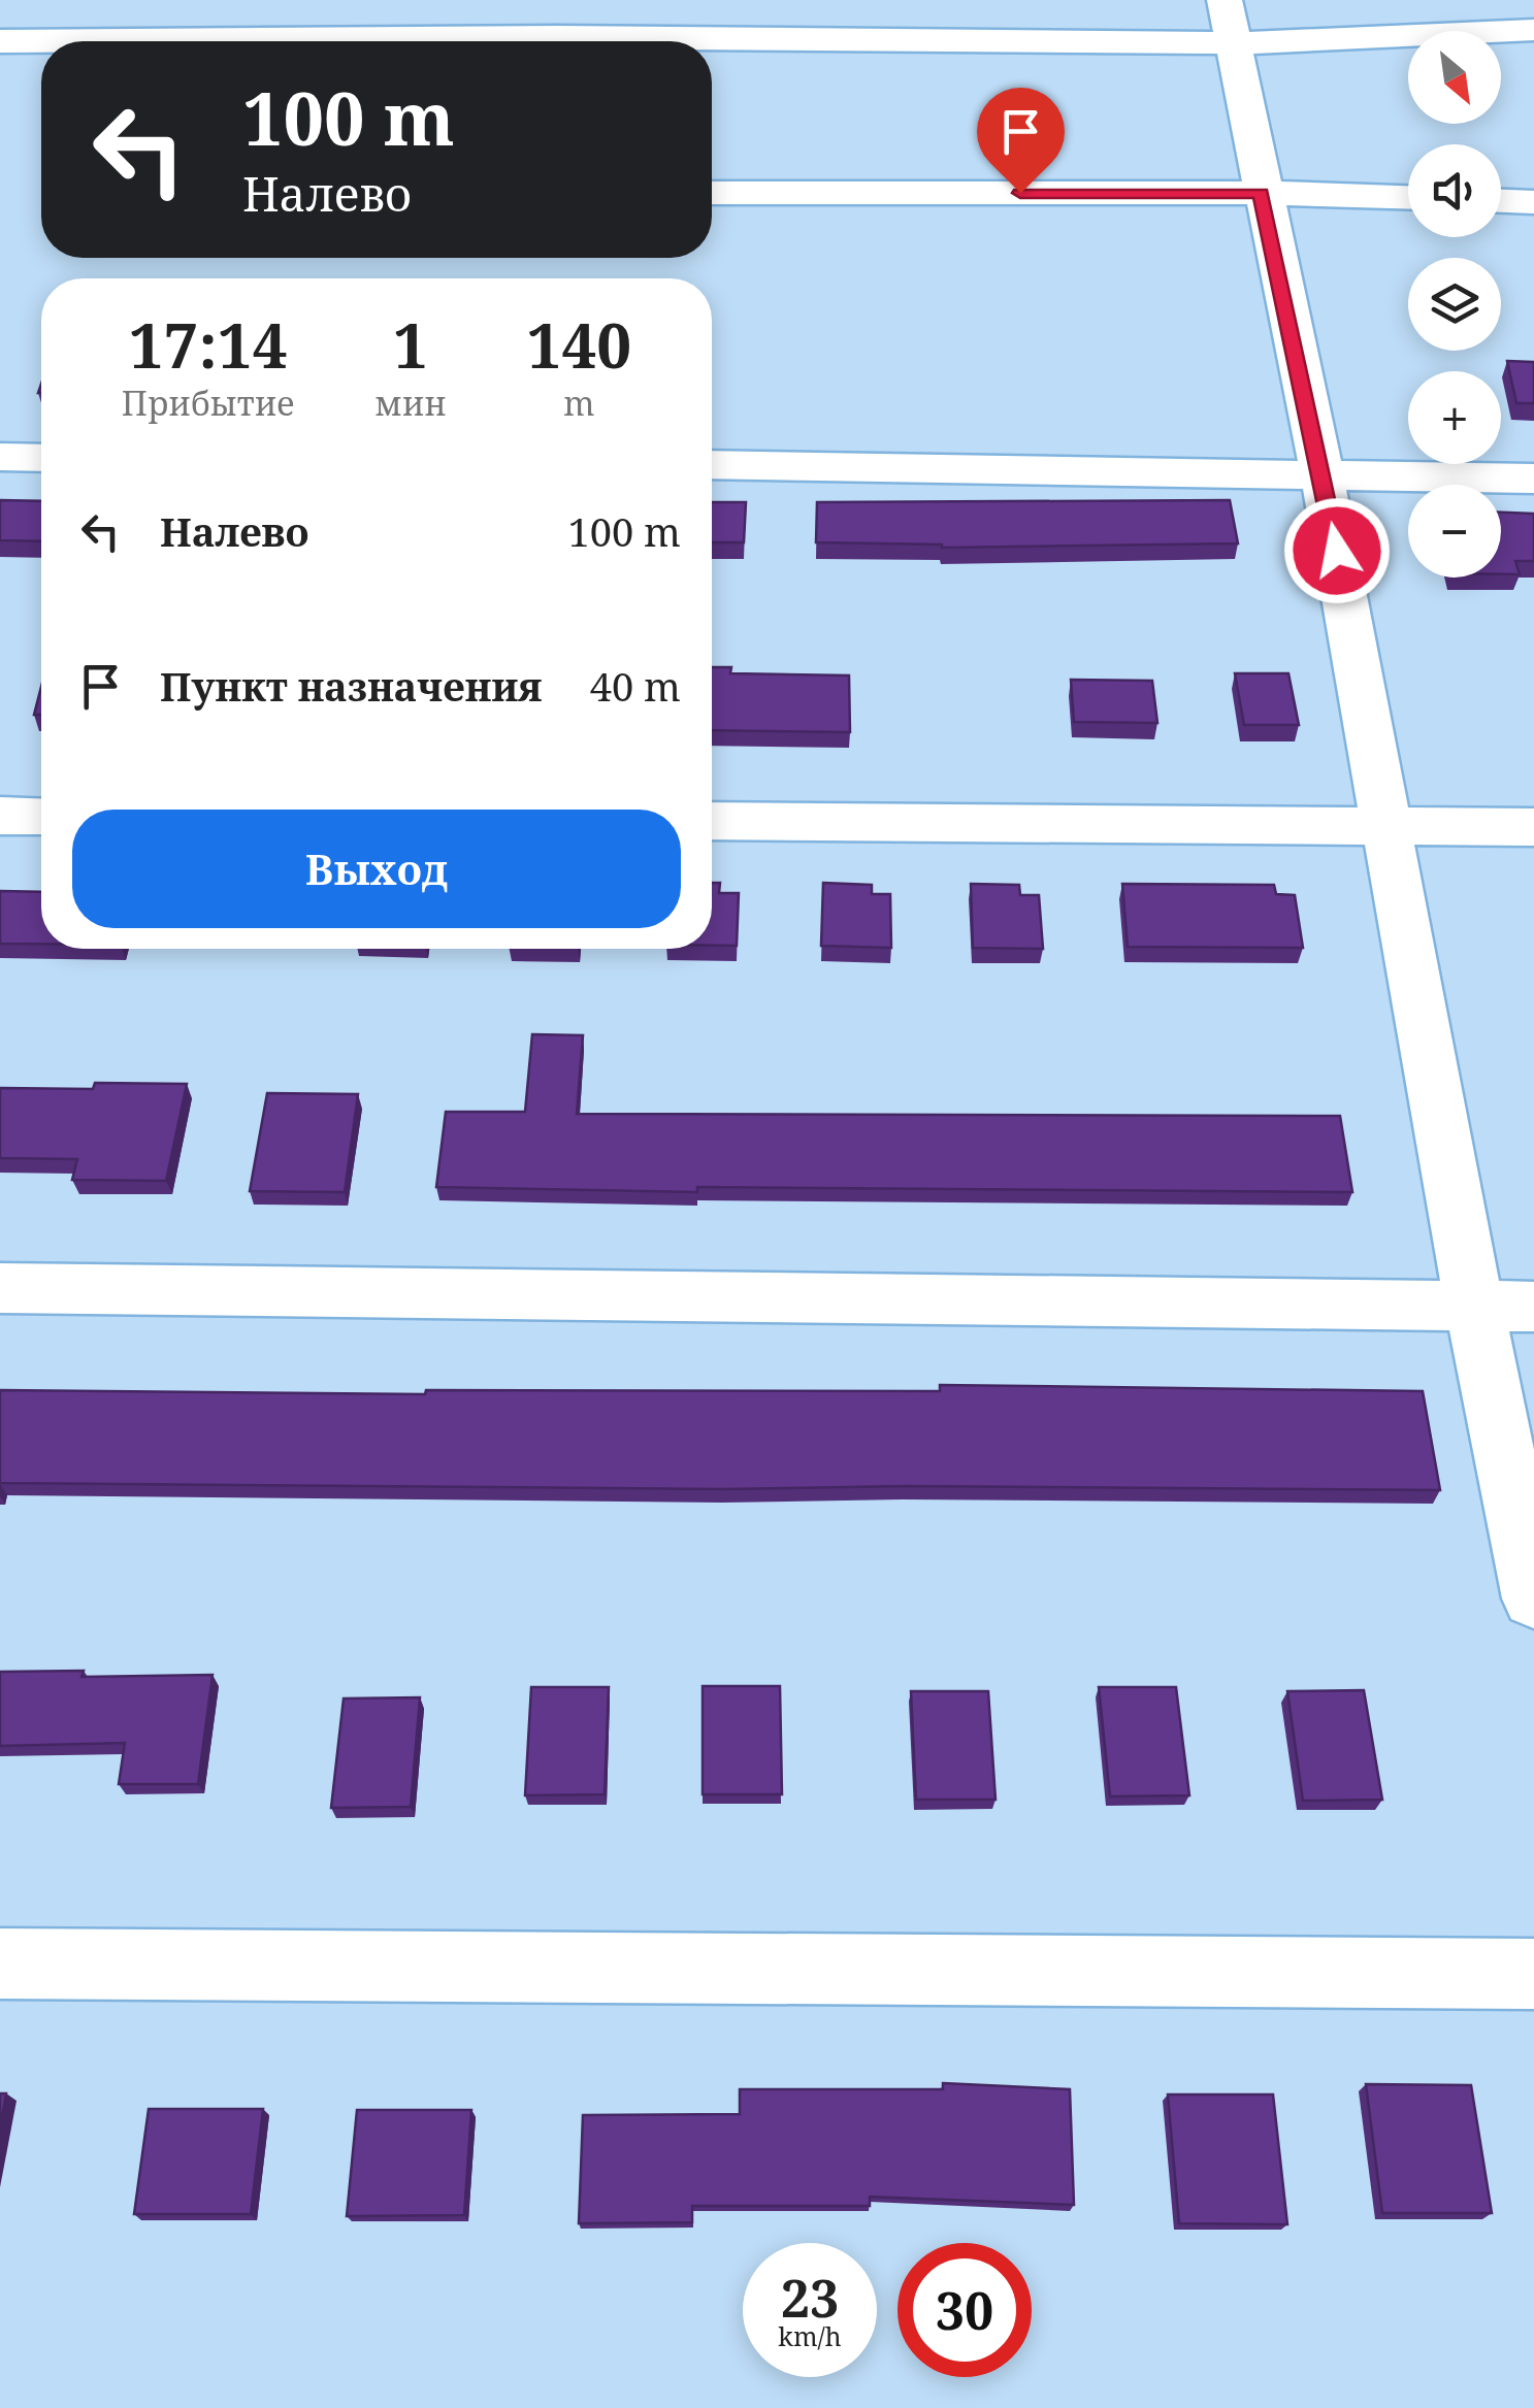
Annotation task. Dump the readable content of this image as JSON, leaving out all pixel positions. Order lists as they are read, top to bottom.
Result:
{
  "north": "bottom right",
  "page": {
    "map_buttons": ["+", "−"],
    "turn": ["100 m", "Налево"],
    "eta": [
      "17:14",
      "Прибытие",
      "1",
      "мин",
      "140",
      "m"
    ],
    "list": [
      {
        "name": "Налево",
        "value": "100 m"
      },
      {
        "name": "Пункт назначения",
        "value": "40 m"
      }
    ],
    "buttons": "Выход",
    "speed": "23 km/h",
    "limit": "30"
  }
}
